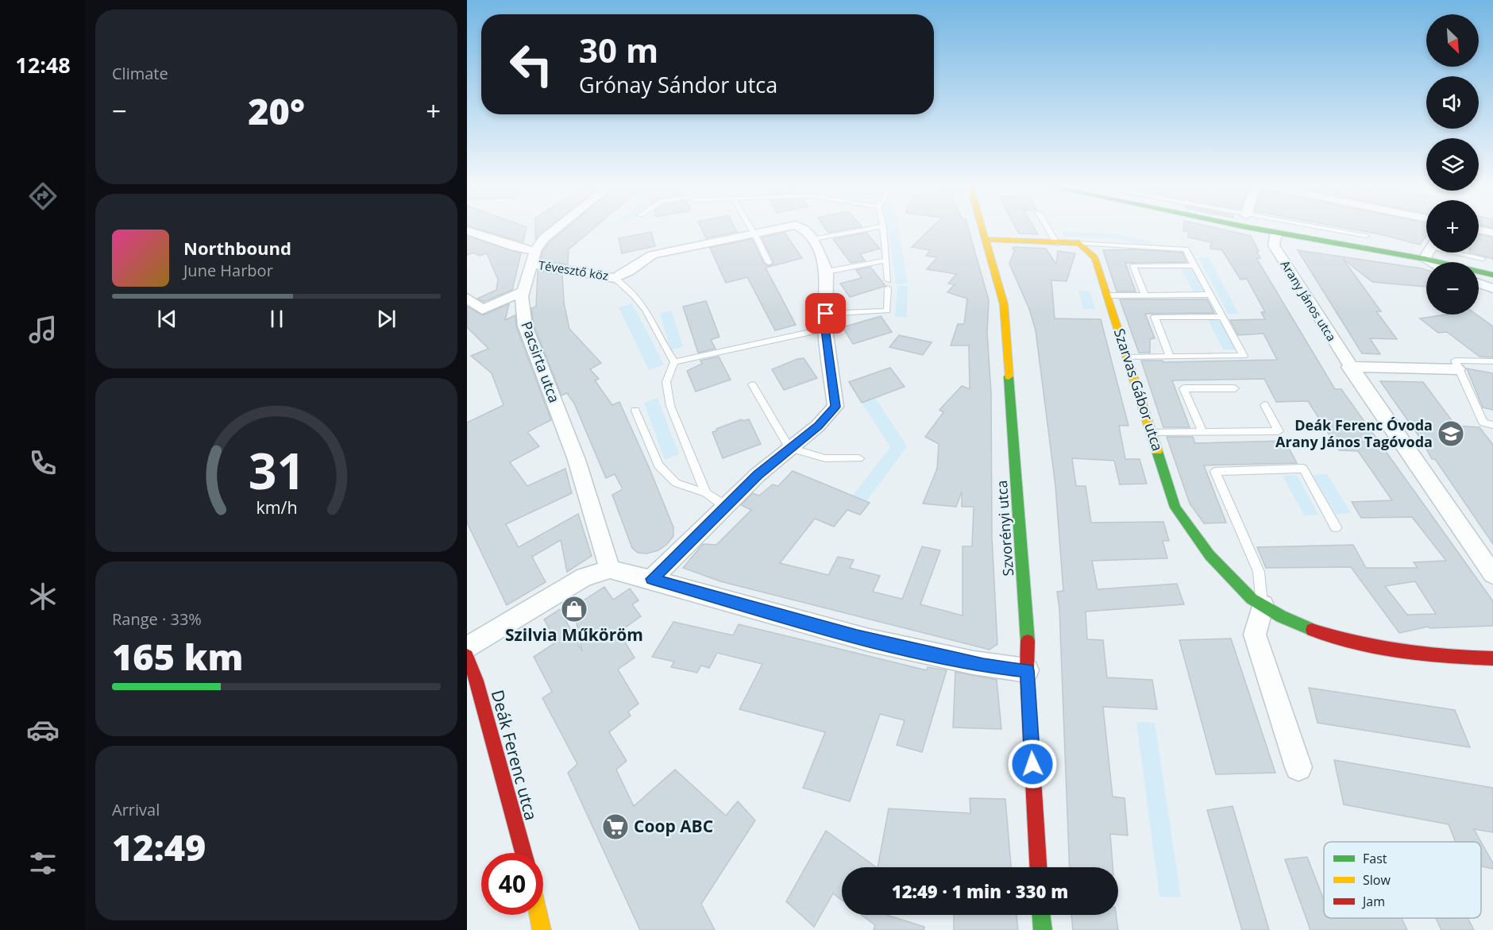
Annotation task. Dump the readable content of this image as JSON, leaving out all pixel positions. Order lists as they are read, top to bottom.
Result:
{
  "streets": {
    "street": [
      "Tévesztő köz",
      "Arany János utca",
      "Pacsirta utca",
      "Szarvas Gábor utca",
      "Szvorényi utca",
      "Deák Ferenc utca"
    ]
  },
  "crossings": [
    ["Tévesztő köz", "Pacsirta utca"]
  ],
  "places": {
    "school or university": ["Deák Ferenc Óvoda Arany János Tagóvoda"],
    "shop": ["Szilvia Műköröm"],
    "supermarket": ["Coop ABC"]
  },
  "legend": ["Fast", "Slow", "Jam"],
  "north": "bottom right",
  "page": {
    "tabs": "12:48",
    "tile": [
      "Climate",
      ["Range · 33%", "165 km"],
      ["Arrival", "12:49"]
    ],
    "map_buttons": ["+", "−"],
    "turn": ["30 m", "Grónay Sándor utca"],
    "heat": ["−", "20°", "+"],
    "song": ["Northbound", "June Harbor"],
    "limit": "40",
    "trip": "12:49 · 1 min · 330 m",
    "gauge": ["31", "km/h"]
  }
}
